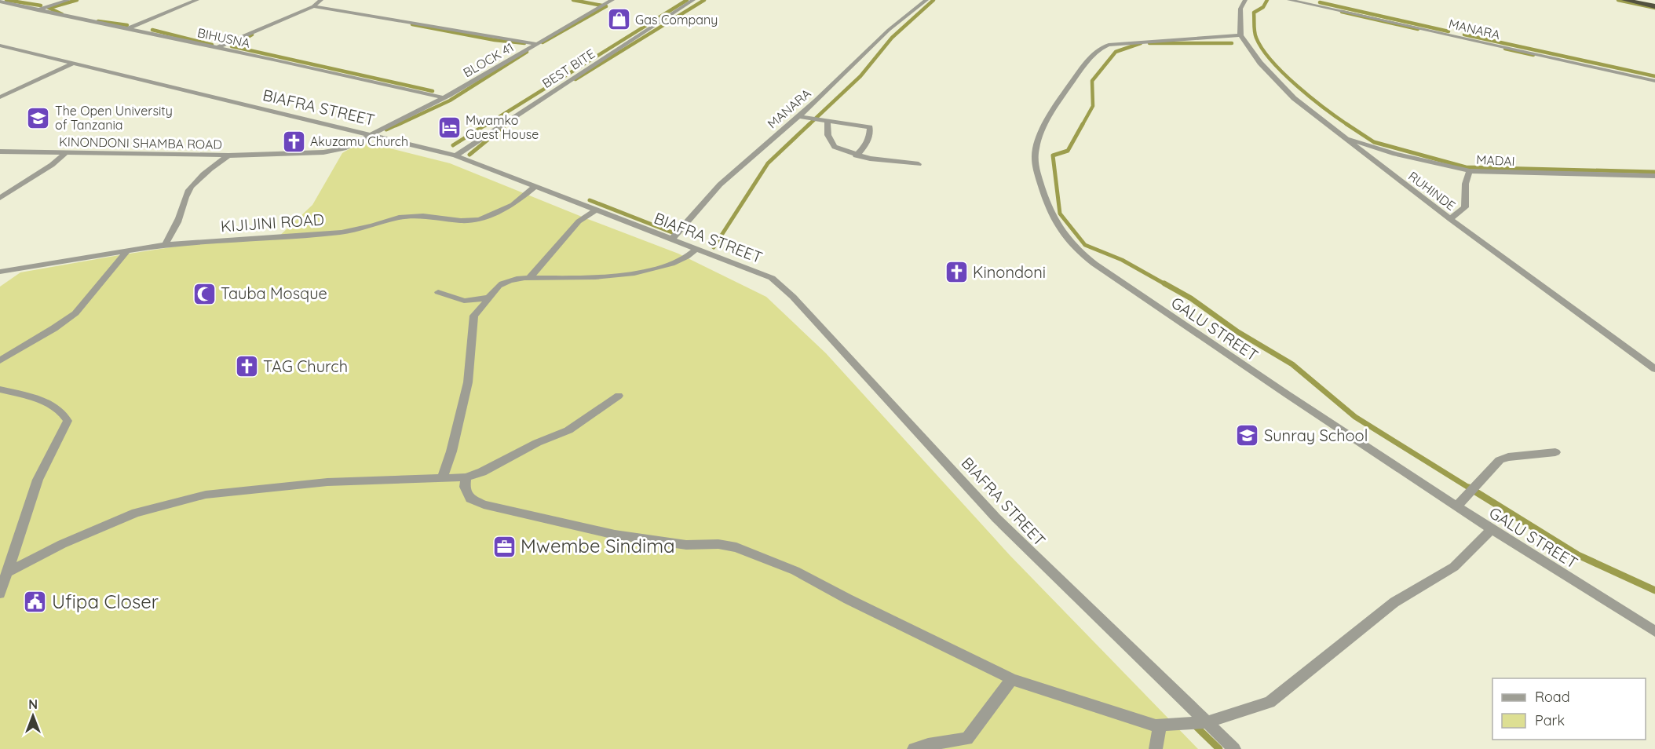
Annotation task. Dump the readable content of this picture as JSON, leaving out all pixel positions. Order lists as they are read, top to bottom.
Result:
{
  "streets": {
    "street": [
      "MANARA",
      "BIHUSNA",
      "BLOCK 41",
      "BEST BITE",
      "BIAFRA STREET",
      "KINONDONI SHAMBA ROAD",
      "MADAI",
      "RUHINDE",
      "KIJIJINI ROAD",
      "GALU STREET"
    ]
  },
  "crossings": [
    ["MANARA", "BIAFRA STREET"],
    ["BIHUSNA", "BLOCK 41"],
    ["BLOCK 41", "BIAFRA STREET"],
    ["BLOCK 41", "KINONDONI SHAMBA ROAD"],
    ["BEST BITE", "BIAFRA STREET"],
    ["BIAFRA STREET", "KIJIJINI ROAD"],
    ["KINONDONI SHAMBA ROAD", "KIJIJINI ROAD"],
    ["MADAI", "RUHINDE"],
    ["RUHINDE", "GALU STREET"]
  ],
  "places": {
    "shop": ["Gas Company"],
    "school or university": ["The Open University of Tanzania", "Sunray School"],
    "hotel": ["Mwamko Guest House"],
    "church": ["Akuzamu Church", "Kinondoni", "TAG Church"],
    "mosque": ["Tauba Mosque"],
    "office": ["Mwembe Sindima"],
    "public building": ["Ufipa Closer"]
  },
  "legend": ["Road", "Park"],
  "north": "top"
}
